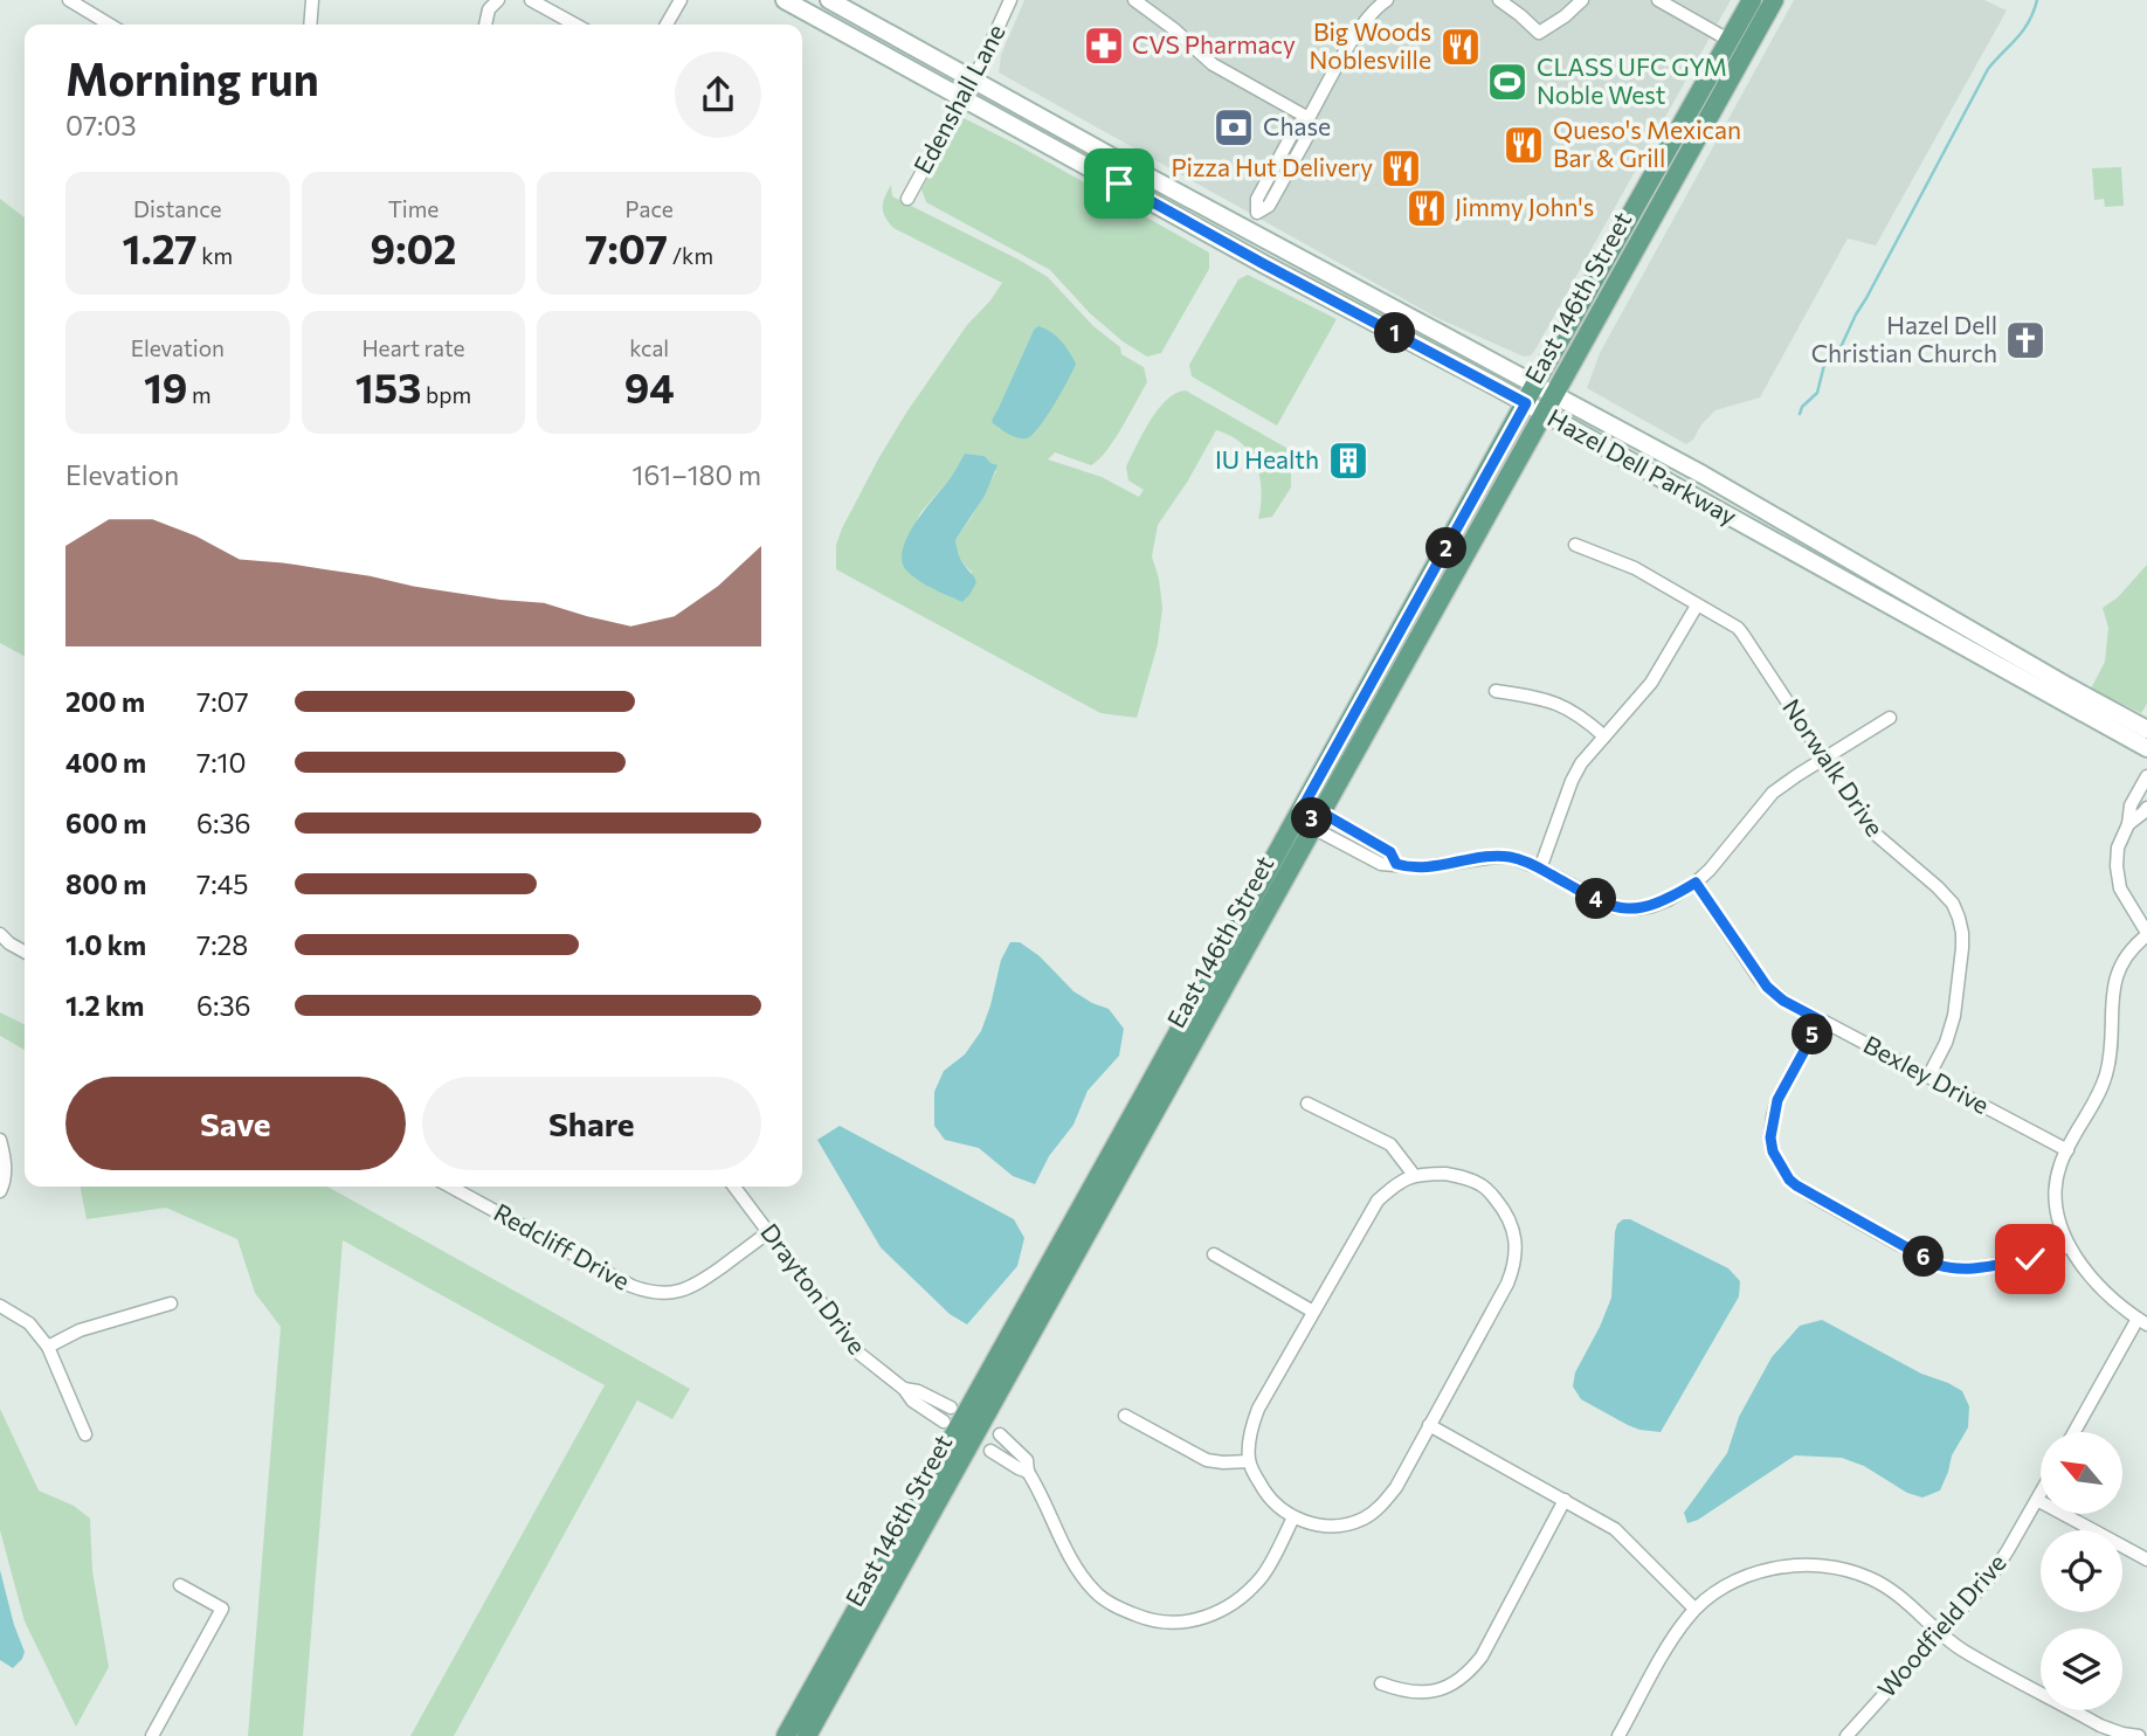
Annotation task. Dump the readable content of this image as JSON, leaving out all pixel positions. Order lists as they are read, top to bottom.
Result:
{
  "streets": {
    "main road": ["East 146th Street", "Hazel Dell Parkway"],
    "street": [
      "Edenshall Lane",
      "Norwalk Drive",
      "Bexley Drive",
      "Redcliff Drive",
      "Drayton Drive",
      "Woodfield Drive"
    ]
  },
  "crossings": [
    ["Edenshall Lane", "Hazel Dell Parkway"],
    ["East 146th Street", "Hazel Dell Parkway"],
    ["Norwalk Drive", "Bexley Drive"],
    ["Redcliff Drive", "Drayton Drive"]
  ],
  "places": {
    "pharmacy": ["CVS Pharmacy"],
    "restaurant": [
      "Big Woods Noblesville",
      "Queso's Mexican Bar & Grill",
      "Pizza Hut Delivery",
      "Jimmy John's"
    ],
    "sports": ["CLASS UFC GYM Noble West"],
    "bank": ["Chase"],
    "church": ["Hazel Dell Christian Church"],
    "building": ["IU Health"]
  },
  "north": "top left",
  "page": {
    "heading": ["Morning run", "07:03"],
    "stats": [
      ["Distance", "1.27 km"],
      ["Time", "9:02"],
      ["Pace", "7:07 /km"],
      ["Elevation", "19 m"],
      ["Heart rate", "153 bpm"],
      ["kcal", "94"]
    ],
    "pins": [
      "1",
      "2",
      "3",
      "4",
      "5",
      "6"
    ],
    "chart": ["Elevation", "161–180 m"],
    "list": [
      {
        "name": "200 m",
        "note": "7:07"
      },
      {
        "name": "400 m",
        "note": "7:10"
      },
      {
        "name": "600 m",
        "note": "6:36"
      },
      {
        "name": "800 m",
        "note": "7:45"
      },
      {
        "name": "1.0 km",
        "note": "7:28"
      },
      {
        "name": "1.2 km",
        "note": "6:36"
      }
    ],
    "buttons": ["Save", "Share"]
  }
}
